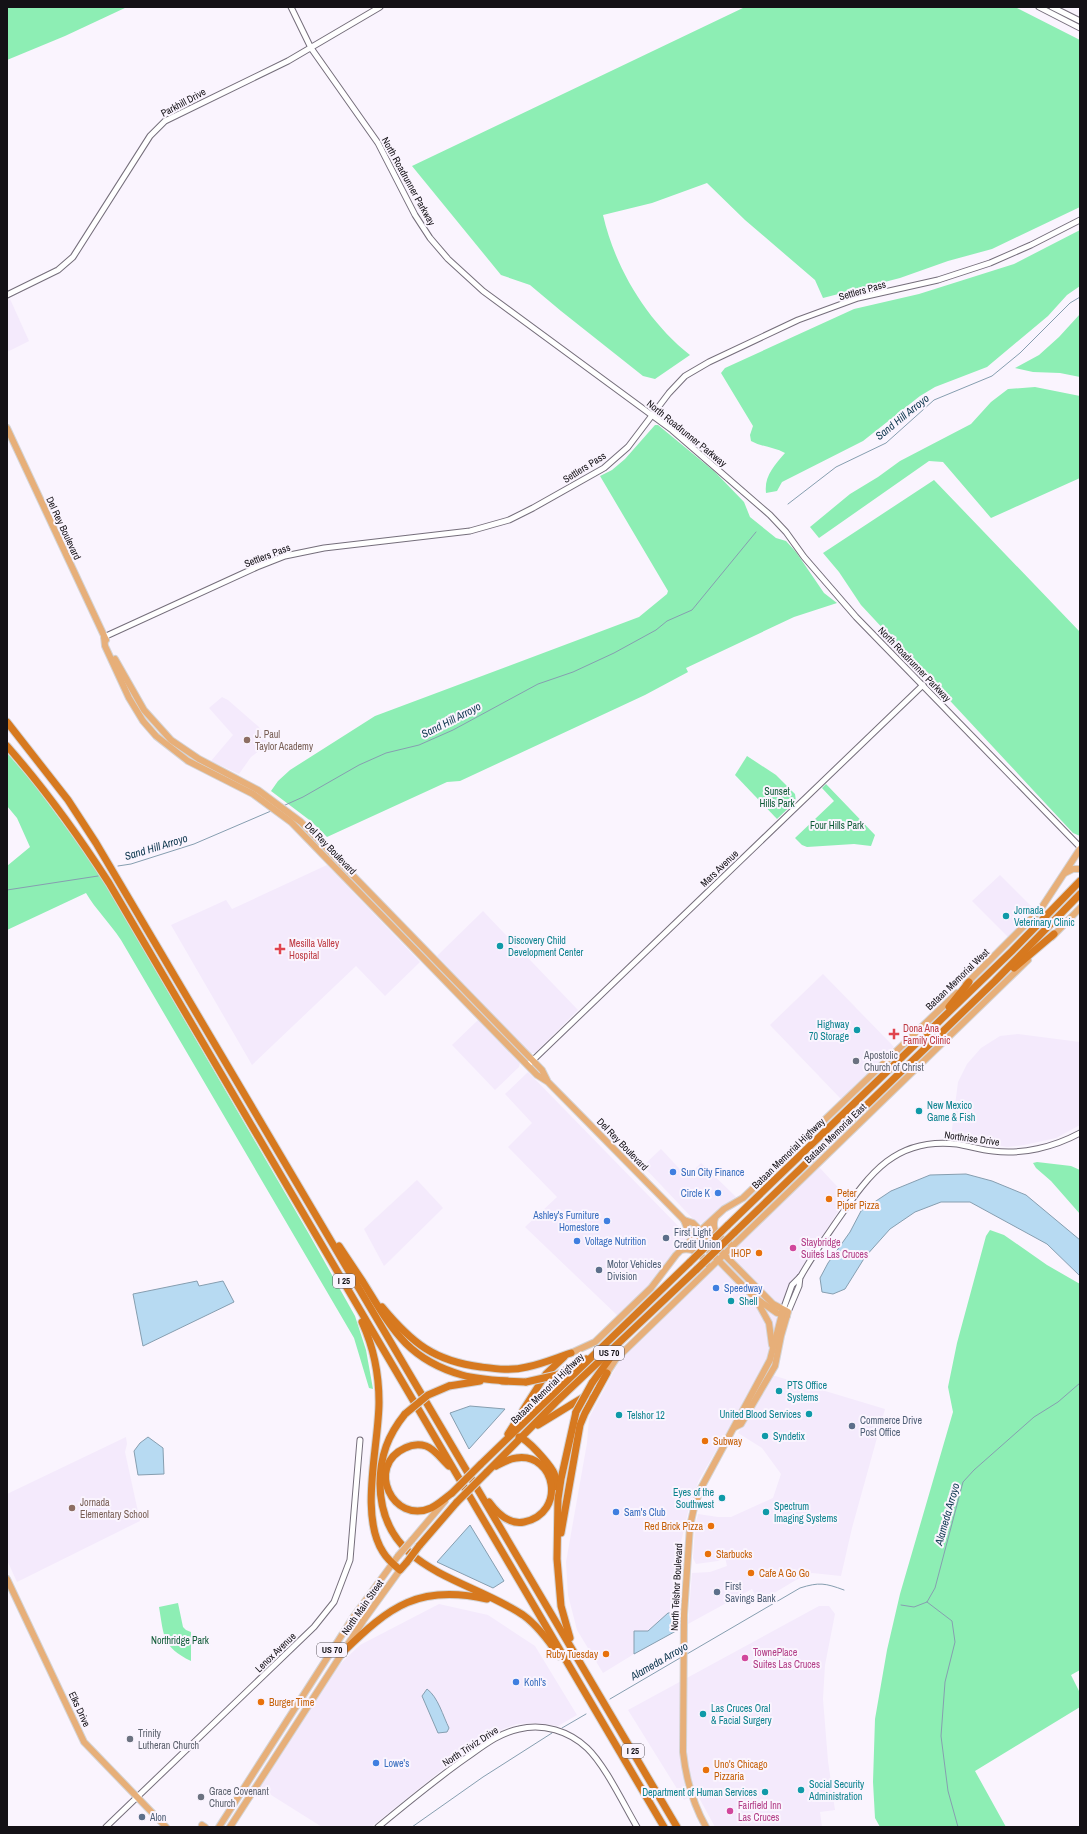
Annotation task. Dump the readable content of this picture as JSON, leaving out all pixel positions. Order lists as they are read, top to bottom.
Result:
{
  "streets": {
    "highway": [
      "Bataan Memorial Highway",
      "I 25",
      "US 70",
      "North Main Street"
    ],
    "main road": [
      "Del Rey Boulevard",
      "Bataan Memorial West",
      "Bataan Memorial East",
      "North Telshor Boulevard",
      "Elks Drive"
    ],
    "street": [
      "Parkhill Drive",
      "North Roadrunner Parkway",
      "Settlers Pass",
      "Mars Avenue",
      "Northrise Drive",
      "Lenox Avenue",
      "North Triviz Drive"
    ]
  },
  "crossings": [
    ["Parkhill Drive", "North Roadrunner Parkway"],
    ["North Roadrunner Parkway", "Settlers Pass"],
    ["North Roadrunner Parkway", "Mars Avenue"],
    ["North Roadrunner Parkway", "Bataan Memorial West"],
    ["Settlers Pass", "Del Rey Boulevard"],
    ["Del Rey Boulevard", "Mars Avenue"],
    ["Del Rey Boulevard", "Bataan Memorial West"],
    ["Del Rey Boulevard", "Bataan Memorial East"],
    ["Del Rey Boulevard", "Northrise Drive"],
    ["Del Rey Boulevard", "North Telshor Boulevard"],
    ["Northrise Drive", "North Telshor Boulevard"],
    ["Bataan Memorial Highway", "North Main Street"],
    ["Lenox Avenue", "Elks Drive"]
  ],
  "water": ["Sand Hill Arroyo", "Alameda Arroyo"],
  "parks": ["Sunset Hills Park", "Four Hills Park", "Northridge Park"],
  "places": {
    "other": [
      "J. Paul Taylor Academy",
      "Jornada Veterinary Clinic",
      "Discovery Child Development Center",
      "Highway 70 Storage",
      "Apostolic Church of Christ",
      "New Mexico Game & Fish",
      "Sun City Finance",
      "Circle K",
      "Peter Piper Pizza",
      "Ashley's Furniture Homestore",
      "First Light Credit Union",
      "Voltage Nutrition",
      "Staybridge Suites Las Cruces",
      "IHOP",
      "Motor Vehicles Division",
      "Speedway",
      "Shell",
      "PTS Office Systems",
      "United Blood Services",
      "Telshor 12",
      "Commerce Drive Post Office",
      "Syndetix",
      "Subway",
      "Eyes of the Southwest",
      "Jornada Elementary School",
      "Sam's Club",
      "Spectrum Imaging Systems",
      "Red Brick Pizza",
      "Starbucks",
      "Cafe A Go Go",
      "First Savings Bank",
      "Ruby Tuesday",
      "TownePlace Suites Las Cruces",
      "Kohl's",
      "Burger Time",
      "Las Cruces Oral & Facial Surgery",
      "Trinity Lutheran Church",
      "Lowe's",
      "Uno's Chicago Pizzaria",
      "Social Security Administration",
      "Department of Human Services",
      "Grace Covenant Church",
      "Fairfield Inn Las Cruces",
      "Alon"
    ],
    "health": ["Mesilla Valley Hospital", "Dona Ana Family Clinic"]
  }
}
